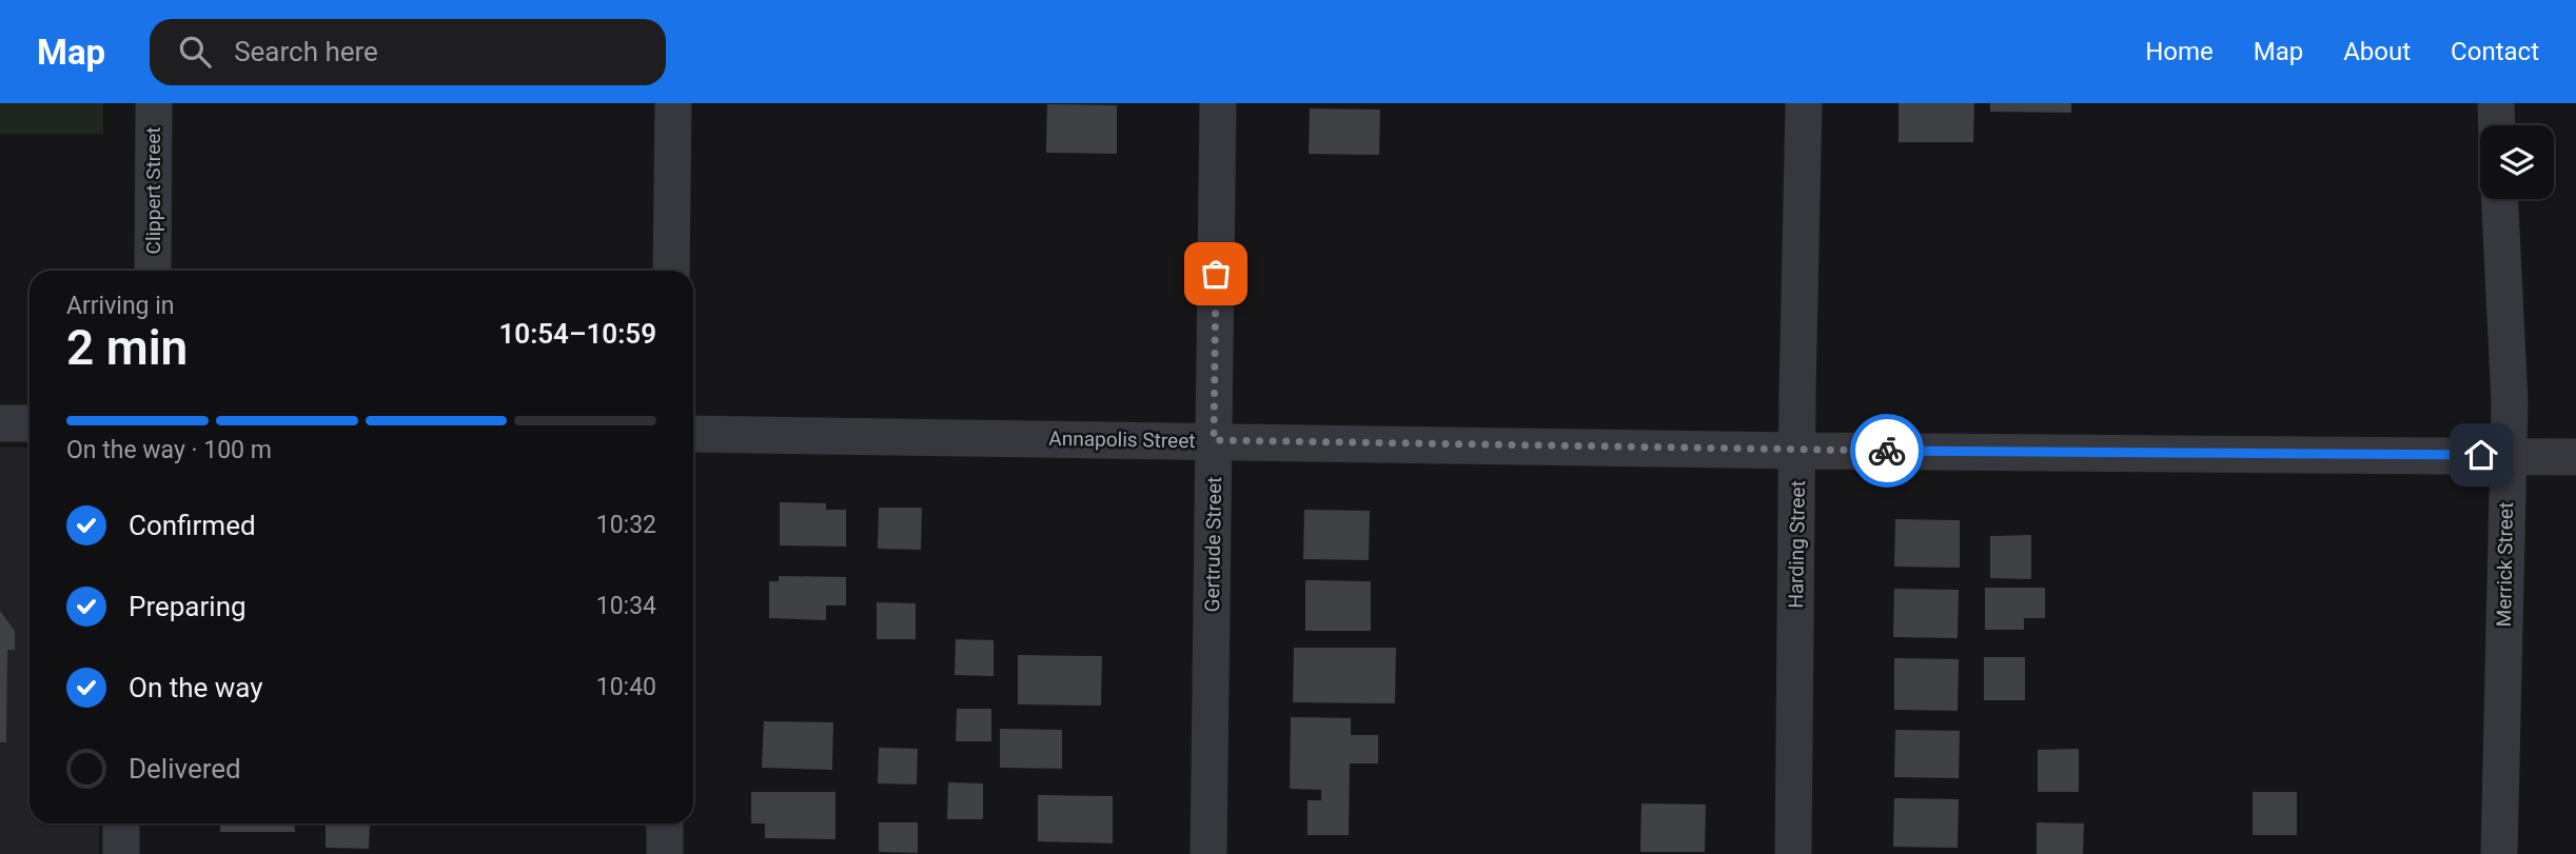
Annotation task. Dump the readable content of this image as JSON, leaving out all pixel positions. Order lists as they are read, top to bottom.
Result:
{
  "streets": {
    "street": [
      "Clippert Street",
      "Annapolis Street",
      "Gertrude Street",
      "Harding Street",
      "Merrick Street"
    ]
  },
  "crossings": [
    ["Annapolis Street", "Gertrude Street"],
    ["Annapolis Street", "Harding Street"],
    ["Annapolis Street", "Merrick Street"]
  ],
  "page": {
    "header": "Map",
    "search": "Search here",
    "nav": [
      "Home",
      "Map",
      "About",
      "Contact"
    ],
    "heading": ["2 min", "Arriving in", "10:54–10:59"],
    "bar": "On the way · 100 m",
    "list": [
      ["Confirmed", "10:32"],
      ["Preparing", "10:34"],
      ["On the way", "10:40"],
      "Delivered"
    ]
  }
}
